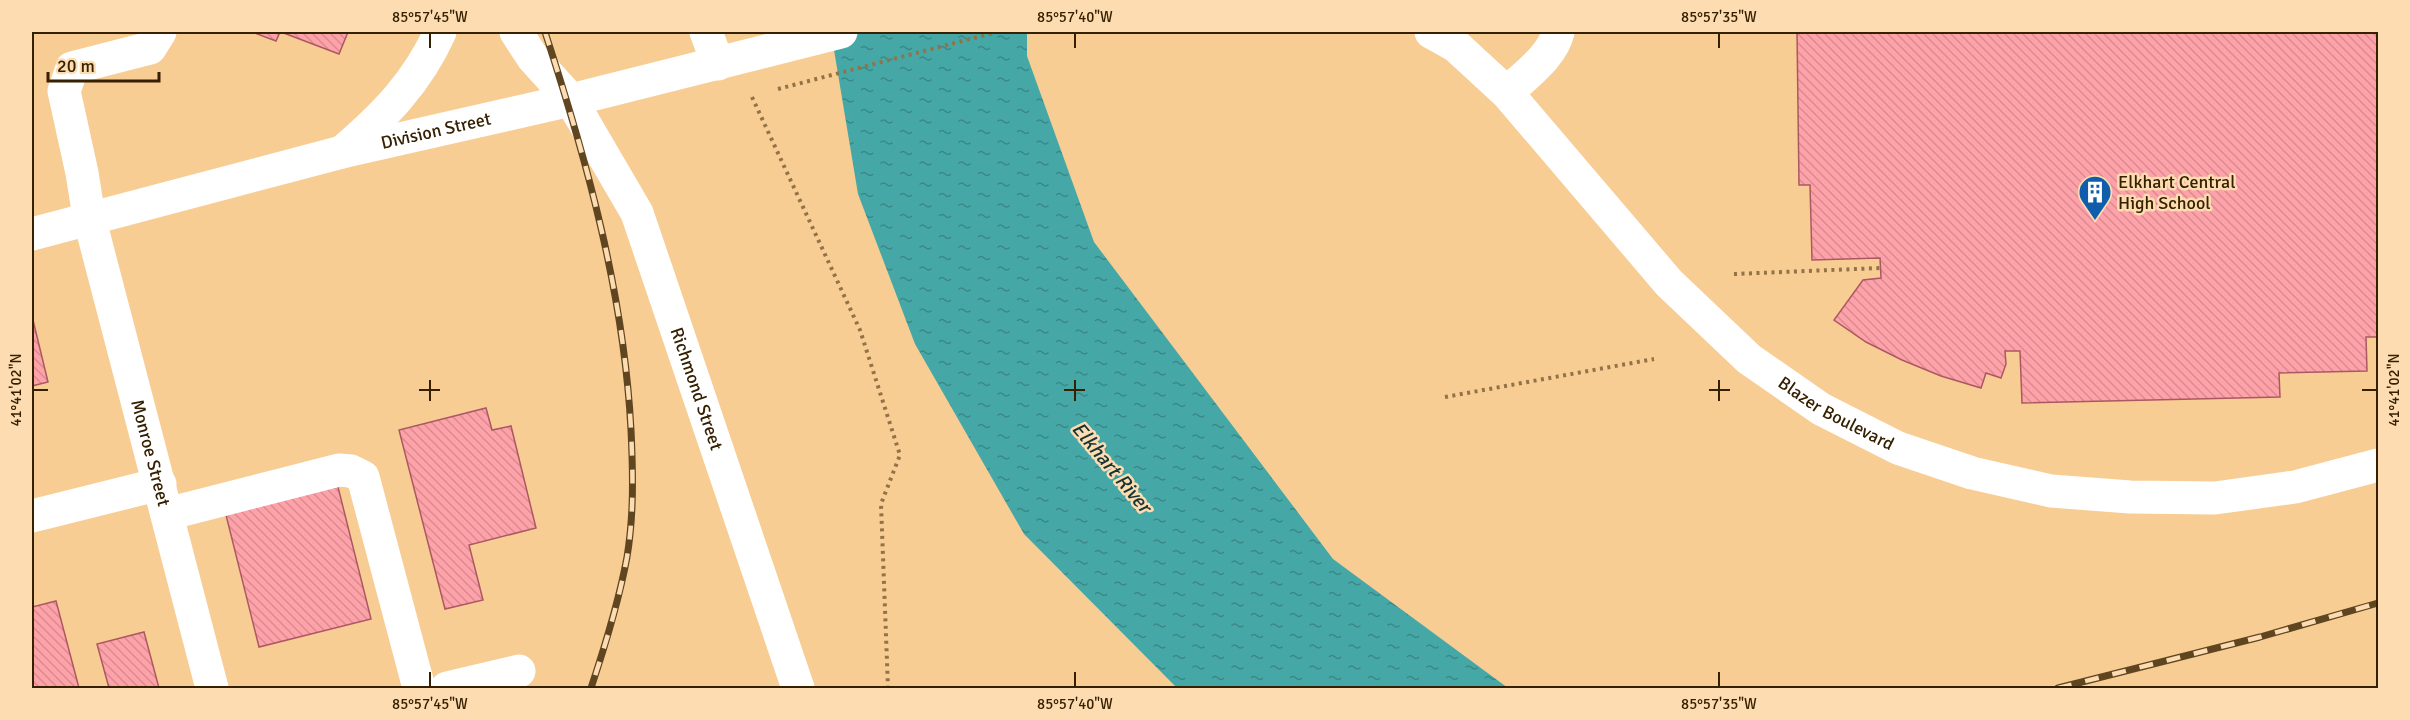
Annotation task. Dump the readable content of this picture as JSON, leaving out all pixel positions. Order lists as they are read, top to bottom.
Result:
{
  "streets": {
    "street": [
      "Division Street",
      "Richmond Street",
      "Blazer Boulevard",
      "Monroe Street"
    ]
  },
  "crossings": [
    ["Division Street", "Richmond Street"],
    ["Division Street", "Monroe Street"]
  ],
  "water": ["Elkhart River"],
  "places": {
    "building": ["Elkhart Central High School"]
  },
  "scale_bar": "20 m",
  "coordinates": [
    "85°57'45\"W",
    "85°57'40\"W",
    "85°57'35\"W",
    "41°41'02\"N"
  ]
}
